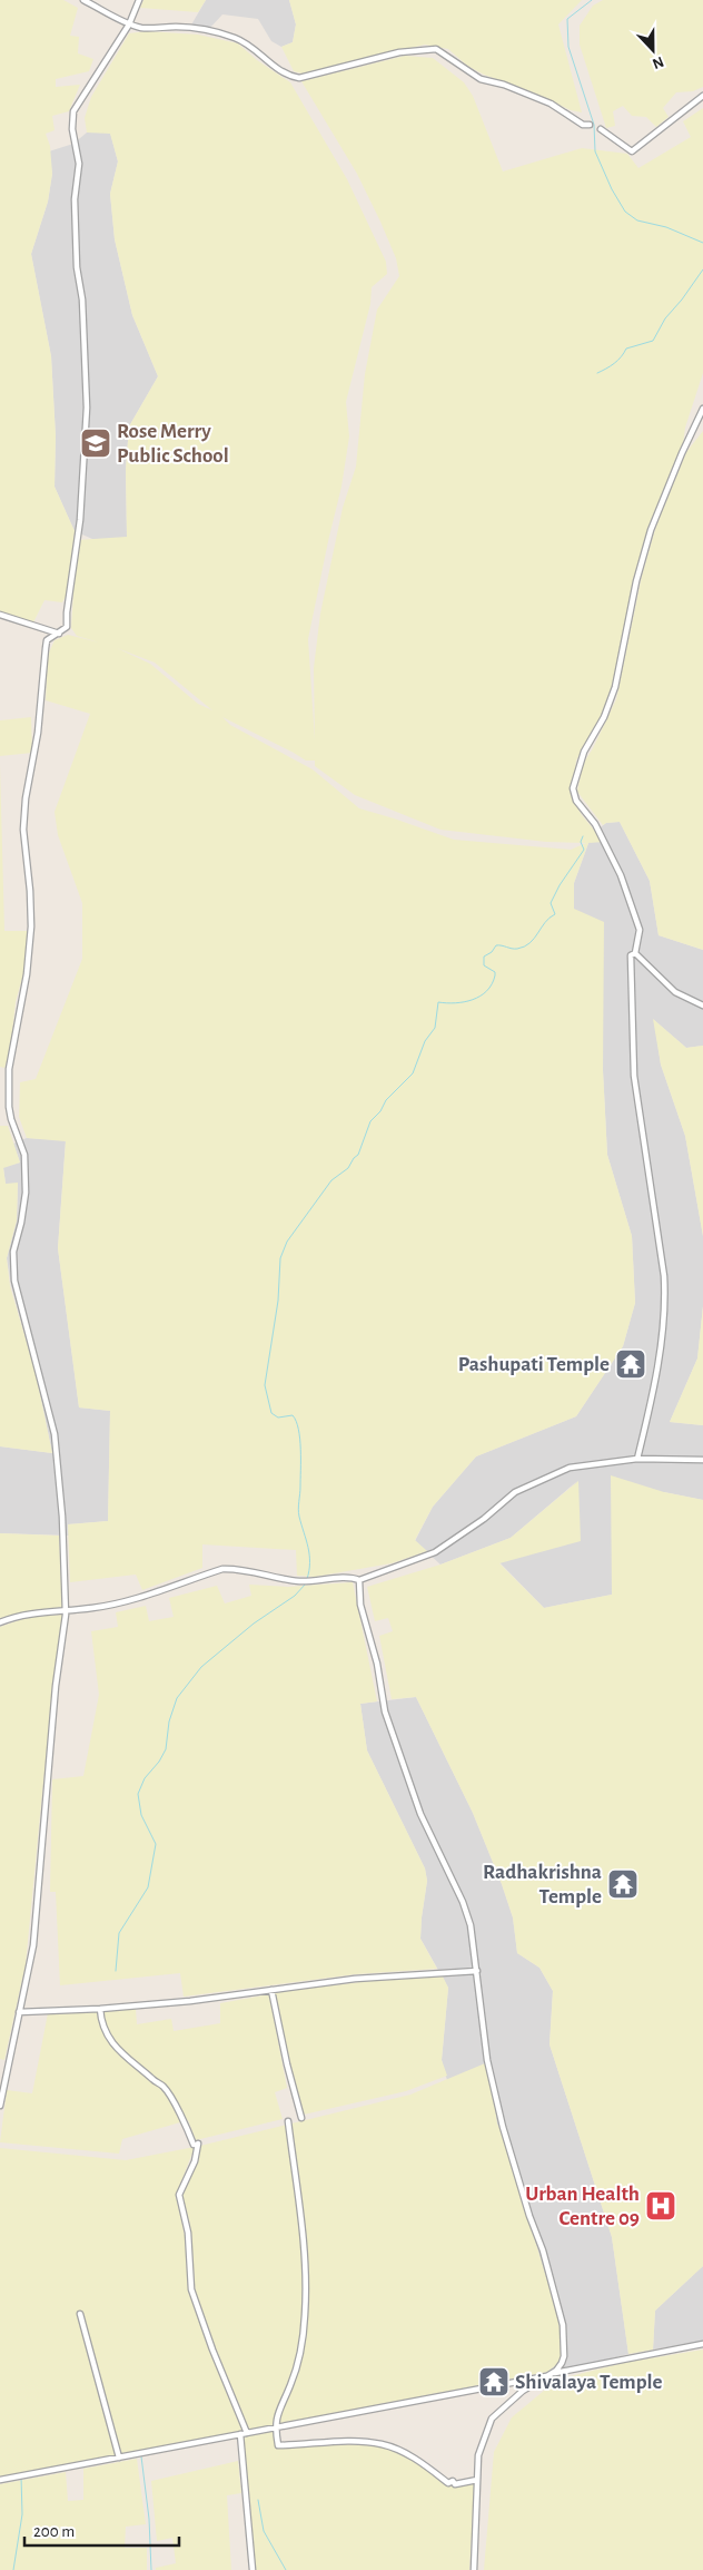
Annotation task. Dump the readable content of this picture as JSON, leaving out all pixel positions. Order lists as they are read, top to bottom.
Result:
{
  "places": {
    "school or university": ["Rose Merry Public School"],
    "temple": ["Pashupati Temple", "Radhakrishna Temple", "Shivalaya Temple"],
    "hospital": ["Urban Health Centre 09"]
  },
  "scale_bar": "200 m",
  "north": "bottom"
}
